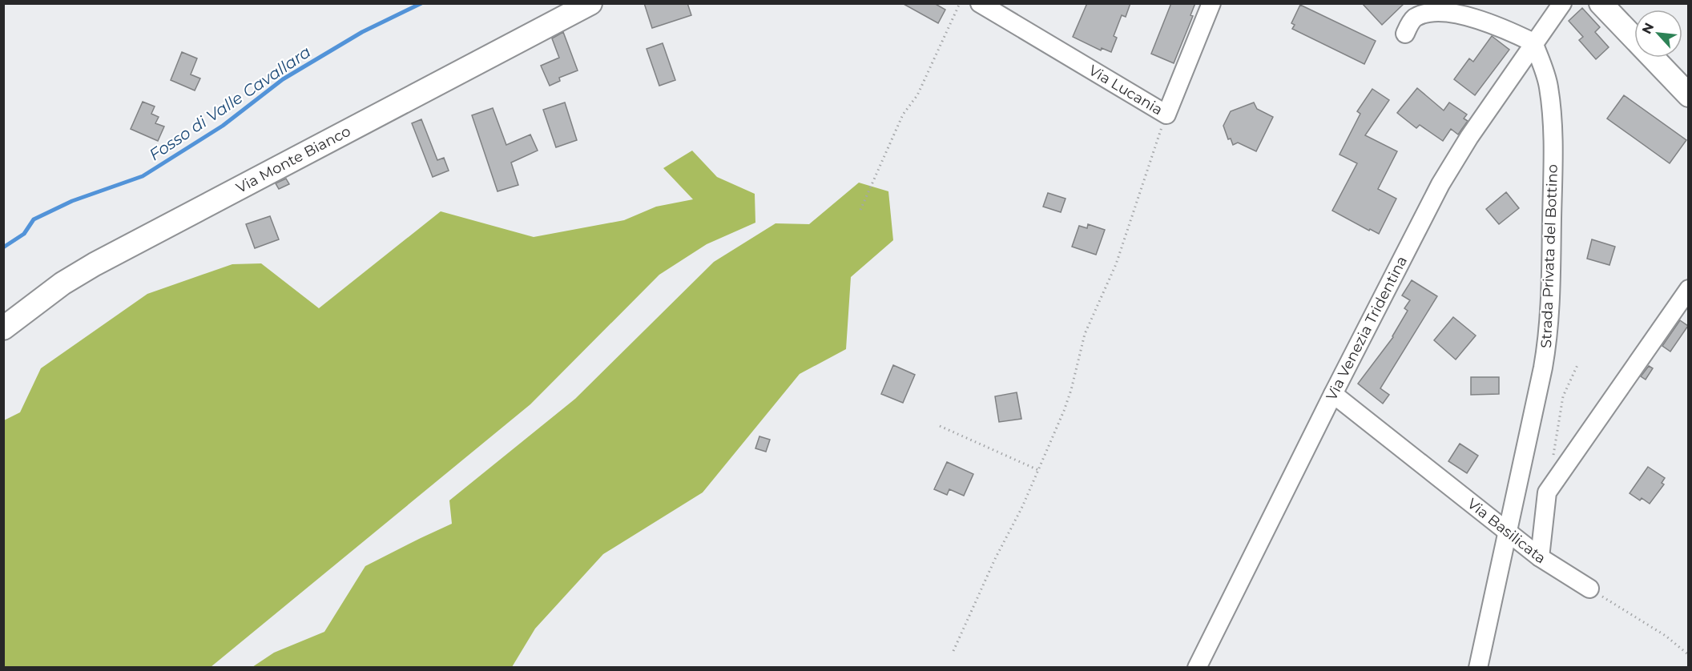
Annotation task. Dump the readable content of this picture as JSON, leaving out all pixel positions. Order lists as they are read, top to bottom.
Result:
{
  "streets": {
    "main road": ["Via Monte Bianco"],
    "street": [
      "Via Lucania",
      "Strada Privata del Bottino",
      "Via Venezia Tridentina",
      "Via Basilicata"
    ]
  },
  "crossings": [
    ["Strada Privata del Bottino", "Via Venezia Tridentina"],
    ["Strada Privata del Bottino", "Via Basilicata"],
    ["Via Venezia Tridentina", "Via Basilicata"]
  ],
  "water": ["Fosso di Valle Cavallara"],
  "north": "top left"
}
